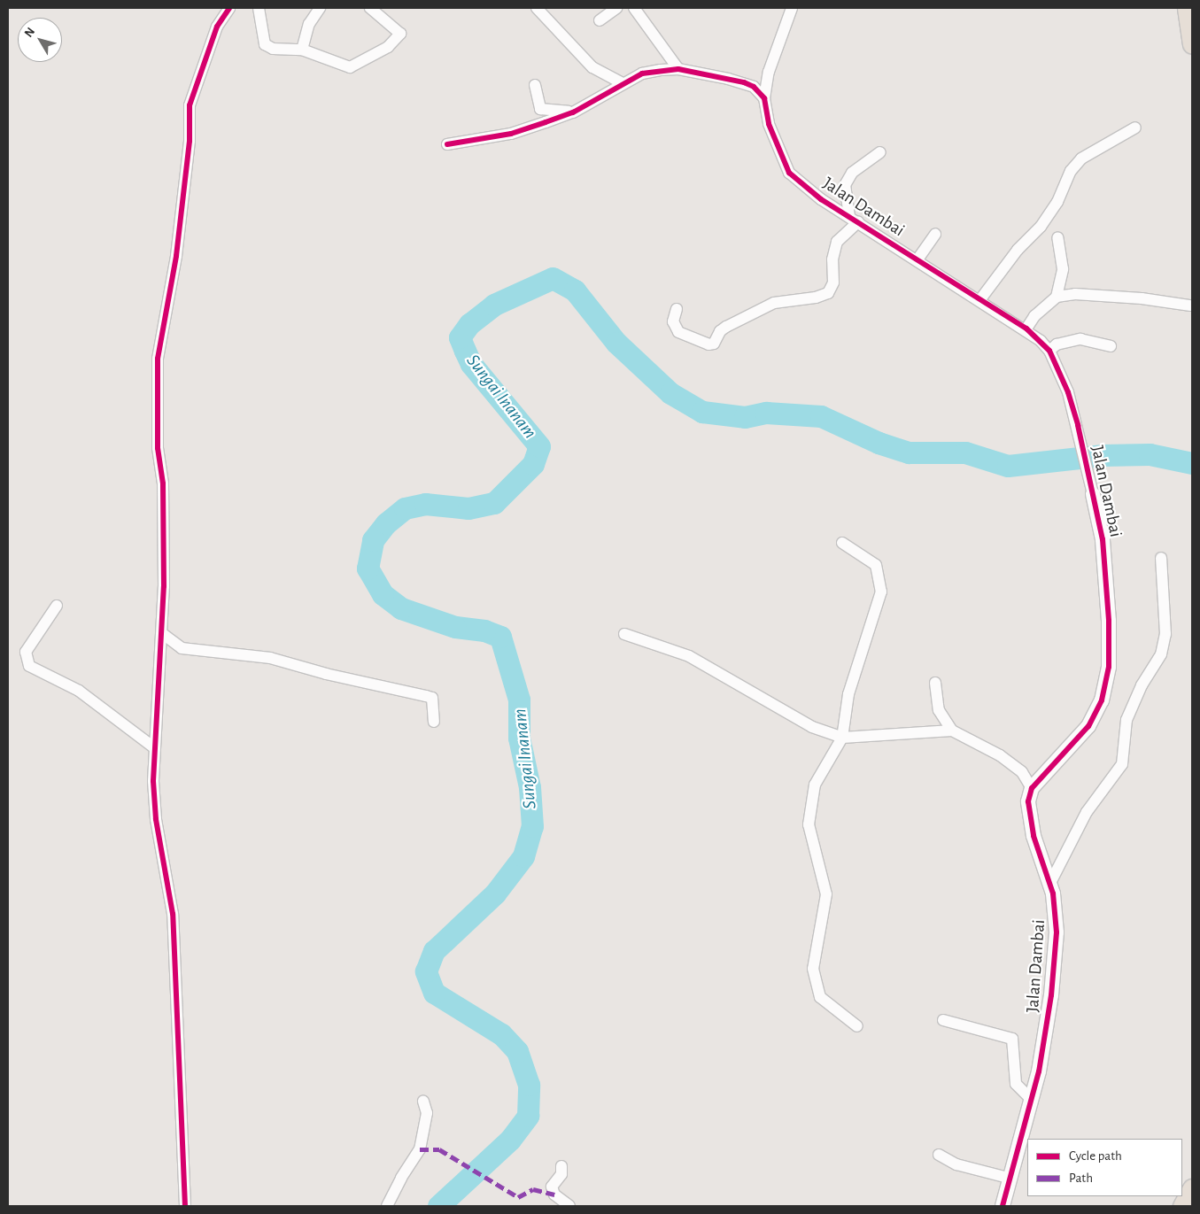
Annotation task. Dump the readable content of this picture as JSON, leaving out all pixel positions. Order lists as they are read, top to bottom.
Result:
{
  "streets": {
    "street": ["Jalan Dambai"]
  },
  "water": ["Sungai Inanam"],
  "legend": ["Cycle path", "Path"],
  "north": "top left"
}
